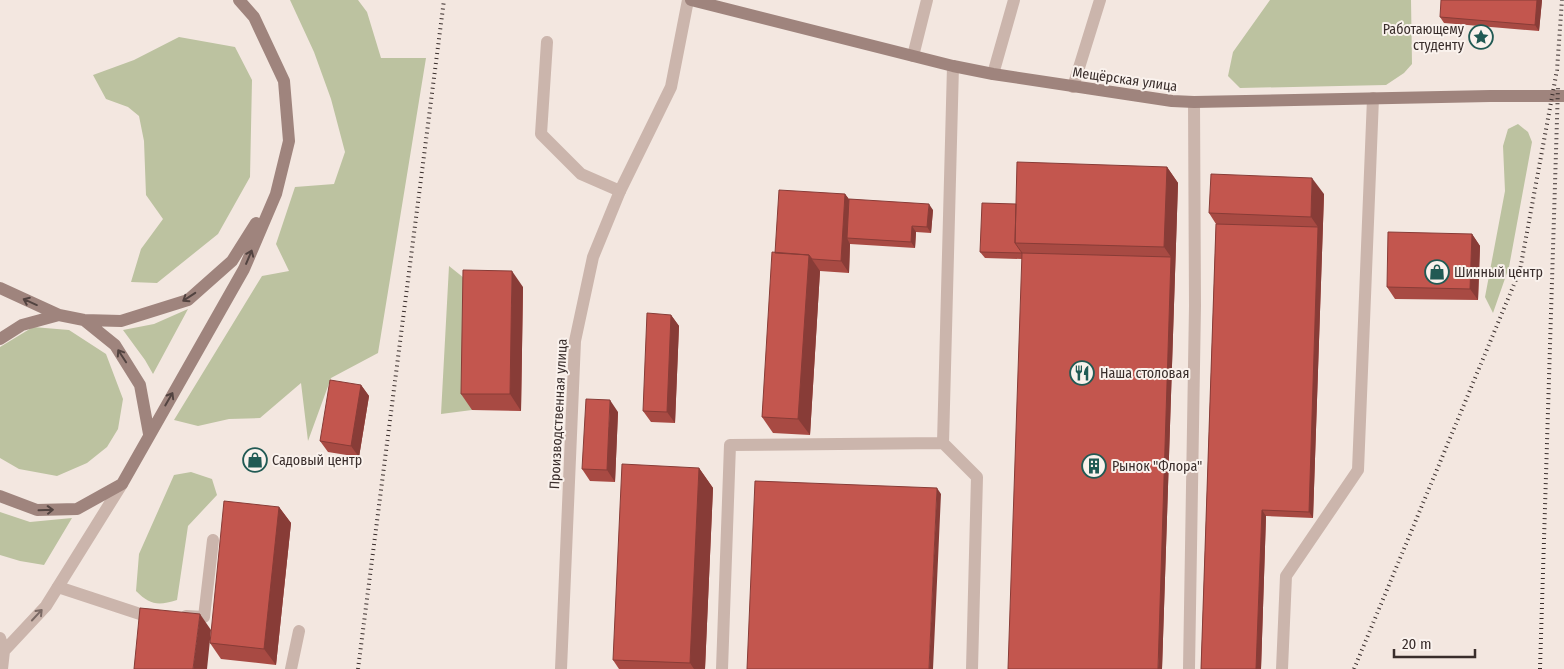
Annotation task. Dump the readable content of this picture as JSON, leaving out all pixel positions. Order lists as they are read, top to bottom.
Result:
{
  "streets": {
    "main road": ["Мещёрская улица"],
    "street": ["Производственная улица"]
  },
  "crossings": [
    ["Мещёрская улица", "Производственная улица"]
  ],
  "places": {
    "place": ["Работающему студенту"],
    "shop": ["Шинный центр", "Садовый центр"],
    "restaurant": ["Наша столовая"],
    "building": ["Рынок \"Флора\""]
  },
  "scale_bar": "20 m"
}
